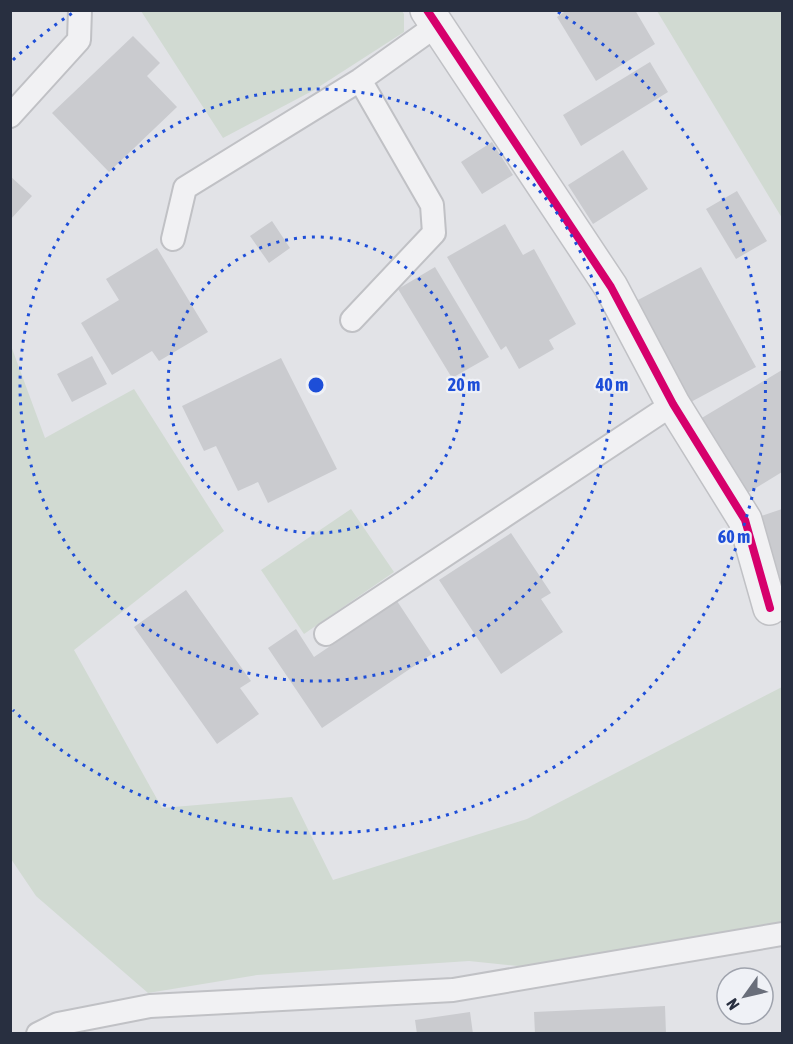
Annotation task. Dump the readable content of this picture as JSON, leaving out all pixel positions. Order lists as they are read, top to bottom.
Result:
{
  "north": "bottom left",
  "rings": ["20 m", "40 m", "60 m"]
}
